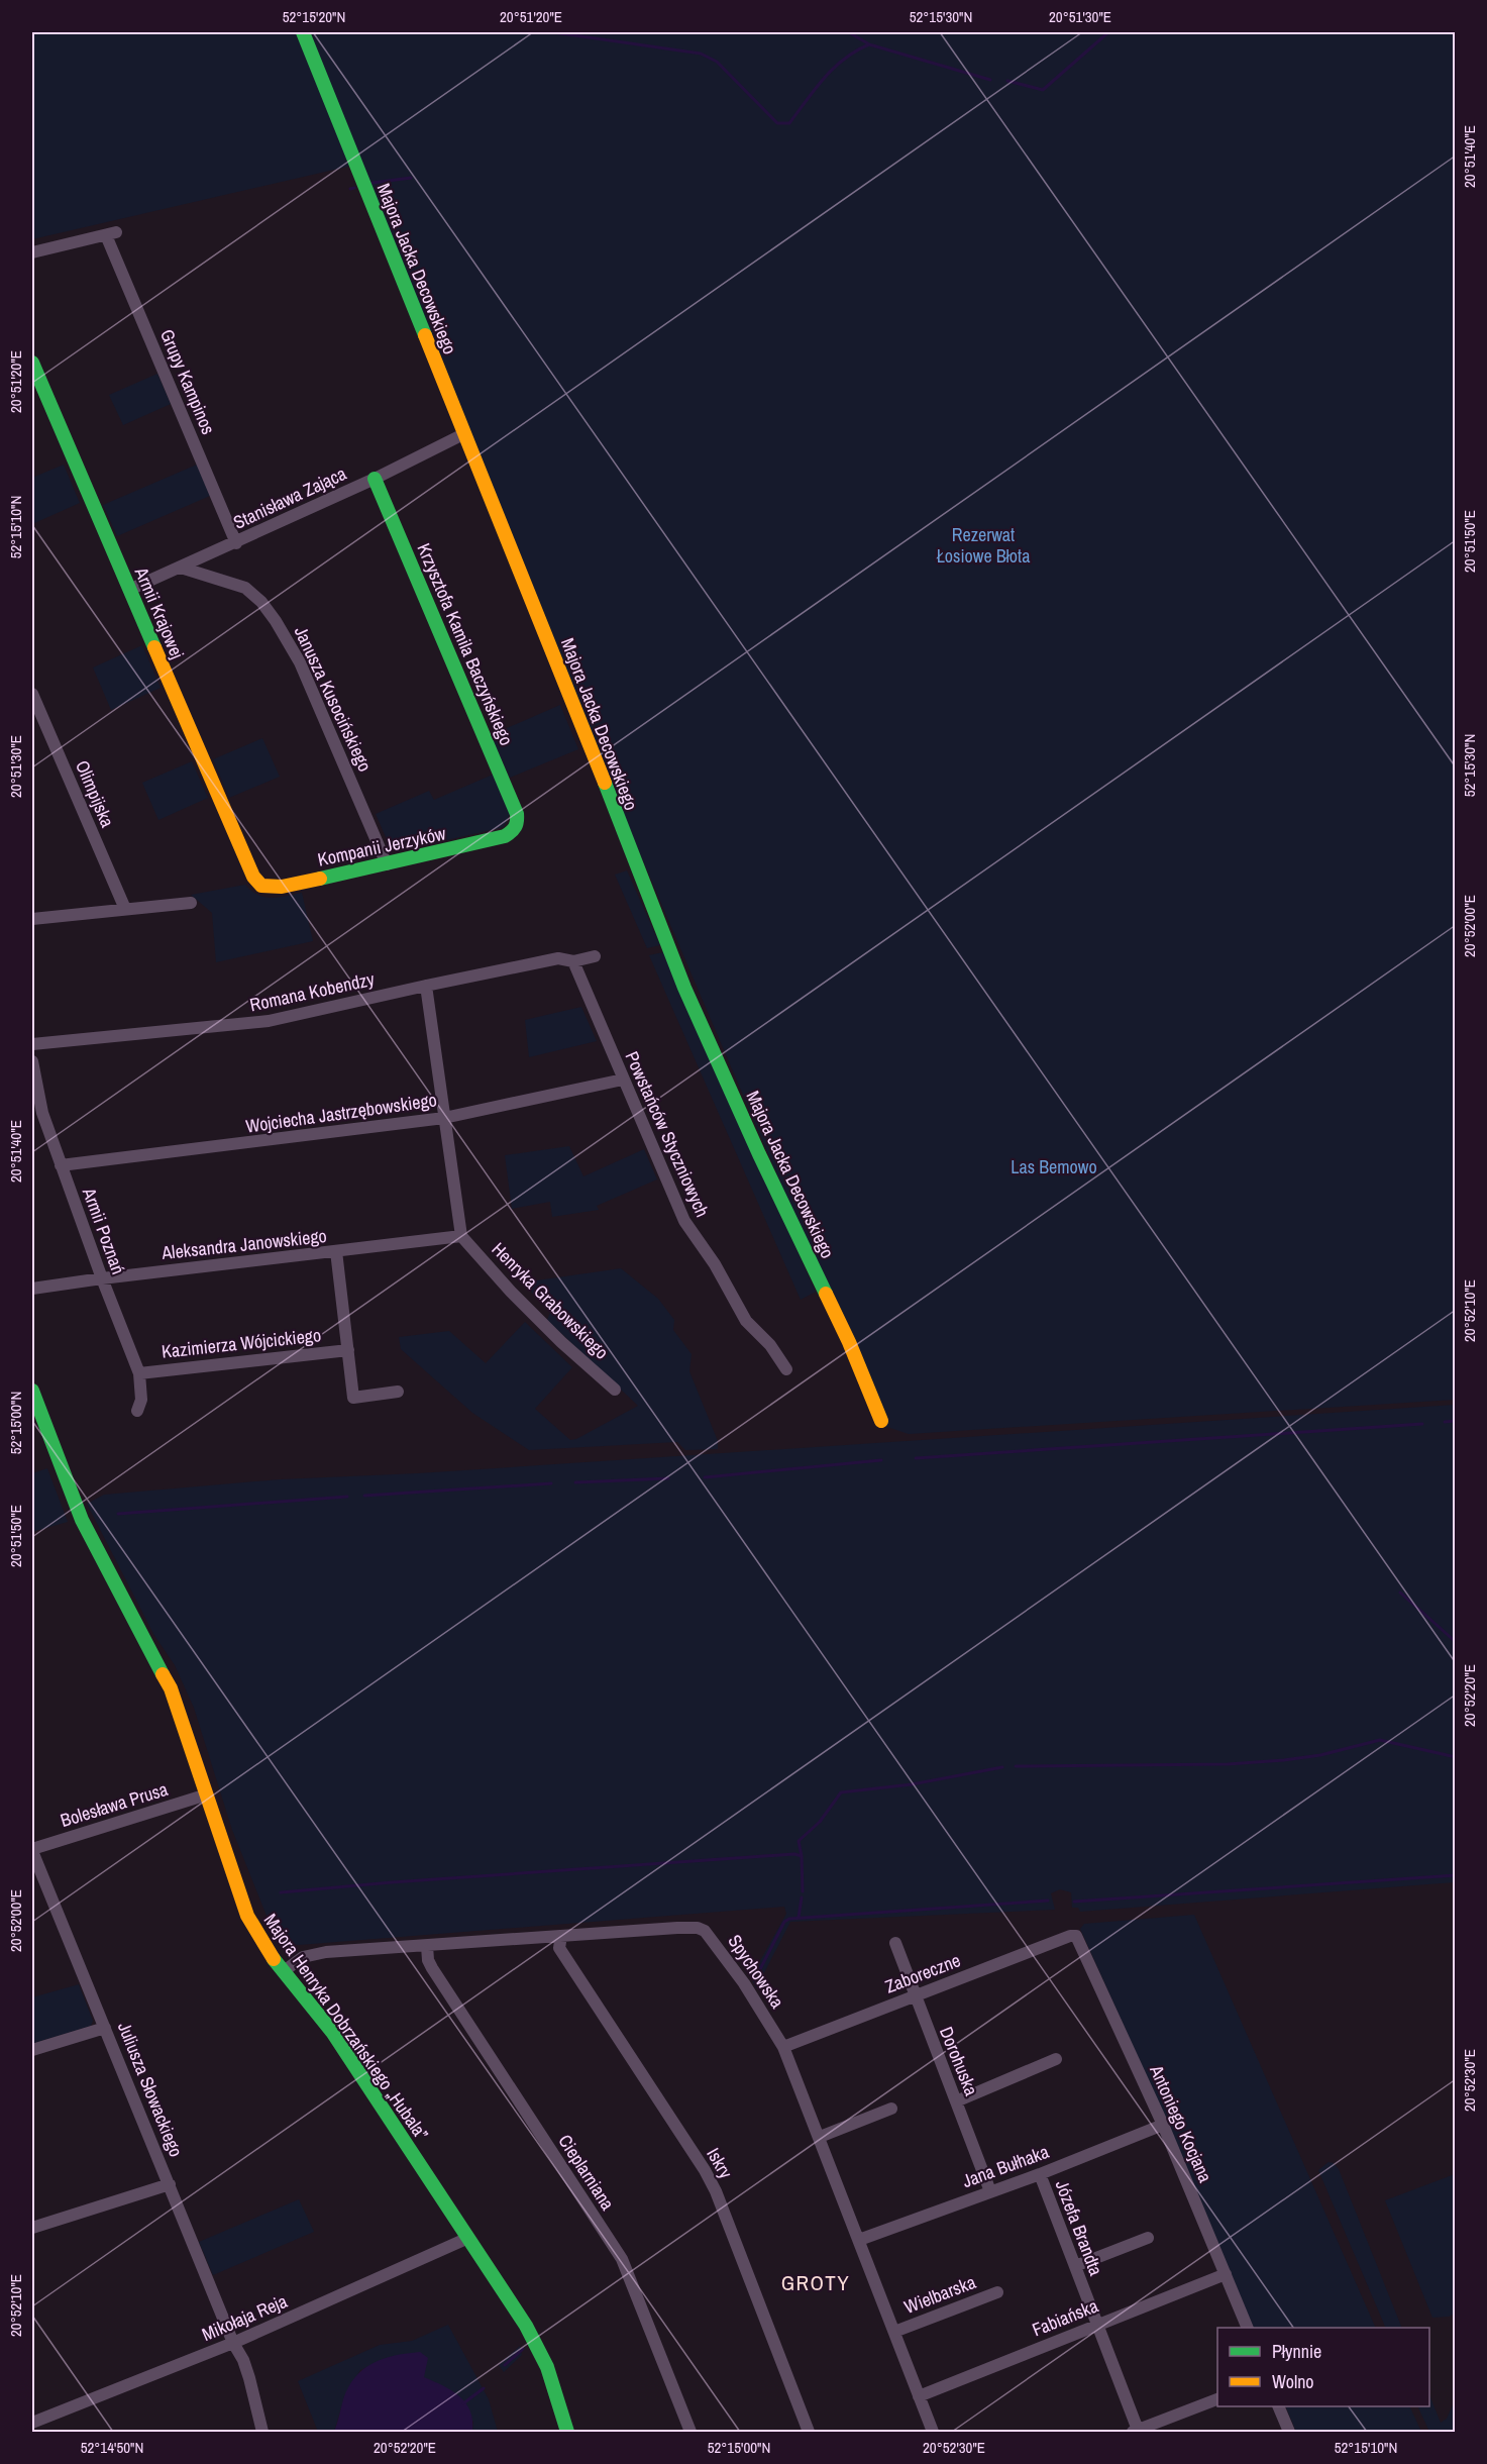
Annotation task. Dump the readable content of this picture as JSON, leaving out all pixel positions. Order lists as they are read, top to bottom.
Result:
{
  "streets": {
    "street": [
      "Majora Jacka Decowskiego",
      "Grupy Kampinos",
      "Stanisława Zająca",
      "Armii Krajowej",
      "Krzysztofa Kamila Baczyńskiego",
      "Janusza Kusocińskiego",
      "Olimpijska",
      "Kompanii Jerzyków",
      "Romana Kobendzy",
      "Wojciecha Jastrzębowskiego",
      "Powstańców Styczniowych",
      "Armii Poznań",
      "Aleksandra Janowskiego",
      "Henryka Grabowskiego",
      "Kazimierza Wójcickiego",
      "Bolesława Prusa",
      "Spychowska",
      "Zaboreczne",
      "Majora Henryka Dobrzańskiego „Hubala”",
      "Dorohuska",
      "Juliusza Słowackiego",
      "Antoniego Kocjana",
      "Iskry",
      "Jana Bułhaka",
      "Cieplarniana",
      "Józefa Brandta",
      "Wielbarska",
      "Mikołaja Reja",
      "Fabiańska"
    ]
  },
  "crossings": [
    ["Majora Jacka Decowskiego", "Stanisława Zająca"],
    ["Grupy Kampinos", "Stanisława Zająca"],
    ["Stanisława Zająca", "Armii Krajowej"],
    ["Stanisława Zająca", "Krzysztofa Kamila Baczyńskiego"],
    ["Stanisława Zająca", "Janusza Kusocińskiego"],
    ["Armii Krajowej", "Kompanii Jerzyków"],
    ["Krzysztofa Kamila Baczyńskiego", "Kompanii Jerzyków"],
    ["Janusza Kusocińskiego", "Kompanii Jerzyków"],
    ["Romana Kobendzy", "Powstańców Styczniowych"],
    ["Wojciecha Jastrzębowskiego", "Powstańców Styczniowych"],
    ["Wojciecha Jastrzębowskiego", "Armii Poznań"],
    ["Armii Poznań", "Aleksandra Janowskiego"],
    ["Armii Poznań", "Kazimierza Wójcickiego"],
    ["Aleksandra Janowskiego", "Henryka Grabowskiego"],
    ["Bolesława Prusa", "Majora Henryka Dobrzańskiego „Hubala”"],
    ["Bolesława Prusa", "Juliusza Słowackiego"],
    ["Spychowska", "Zaboreczne"],
    ["Spychowska", "Majora Henryka Dobrzańskiego „Hubala”"],
    ["Spychowska", "Iskry"],
    ["Spychowska", "Jana Bułhaka"],
    ["Spychowska", "Cieplarniana"],
    ["Spychowska", "Wielbarska"],
    ["Spychowska", "Fabiańska"],
    ["Zaboreczne", "Dorohuska"],
    ["Zaboreczne", "Antoniego Kocjana"],
    ["Majora Henryka Dobrzańskiego „Hubala”", "Mikołaja Reja"],
    ["Dorohuska", "Jana Bułhaka"],
    ["Juliusza Słowackiego", "Mikołaja Reja"],
    ["Antoniego Kocjana", "Jana Bułhaka"],
    ["Antoniego Kocjana", "Fabiańska"],
    ["Jana Bułhaka", "Józefa Brandta"],
    ["Józefa Brandta", "Fabiańska"]
  ],
  "districts": ["GROTY"],
  "parks": ["Rezerwat Łosiowe Błota", "Las Bemowo"],
  "legend": ["Płynnie", "Wolno"],
  "coordinates": [
    "52°15'20\"N",
    "20°51'20\"E",
    "52°15'30\"N",
    "20°51'30\"E",
    "20°51'40\"E",
    "52°15'10\"N",
    "20°51'50\"E",
    "20°52'00\"E",
    "20°52'10\"E",
    "52°15'00\"N",
    "20°52'20\"E",
    "20°52'30\"E",
    "52°14'50\"N"
  ]
}
